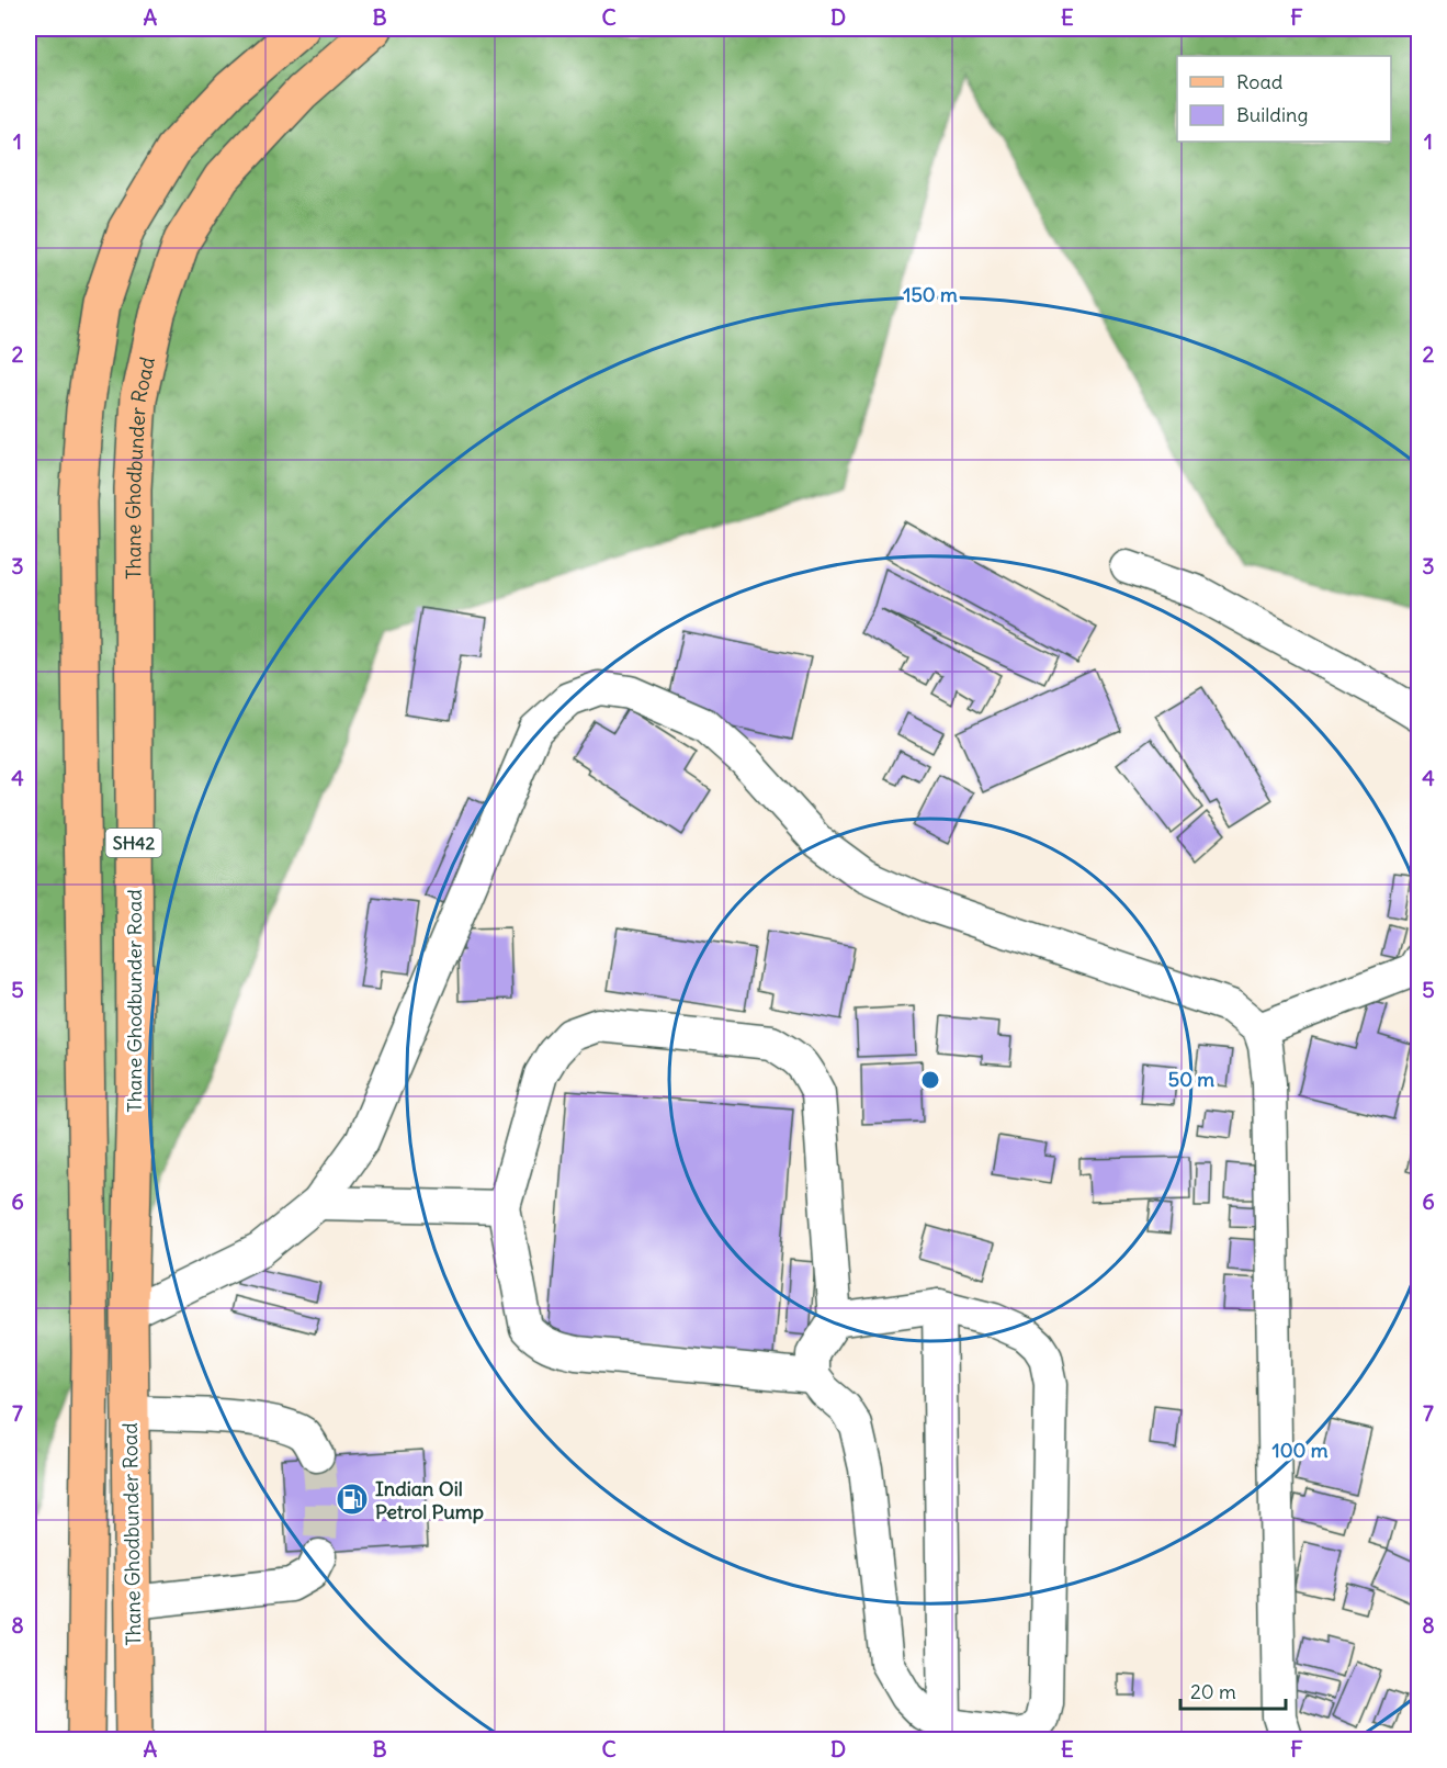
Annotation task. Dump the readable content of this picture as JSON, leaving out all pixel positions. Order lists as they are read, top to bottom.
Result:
{
  "streets": {
    "main road": ["Thane Ghodbunder Road", "SH42"]
  },
  "places": {
    "fuel station": ["Indian Oil Petrol Pump"]
  },
  "legend": ["Road", "Building"],
  "scale_bar": "20 m",
  "grid": {
    "columns": [
      "A",
      "B",
      "C",
      "D",
      "E",
      "F"
    ],
    "rows": [
      "1",
      "2",
      "3",
      "4",
      "5",
      "6",
      "7",
      "8"
    ]
  },
  "rings": ["150 m", "50 m", "100 m"]
}
